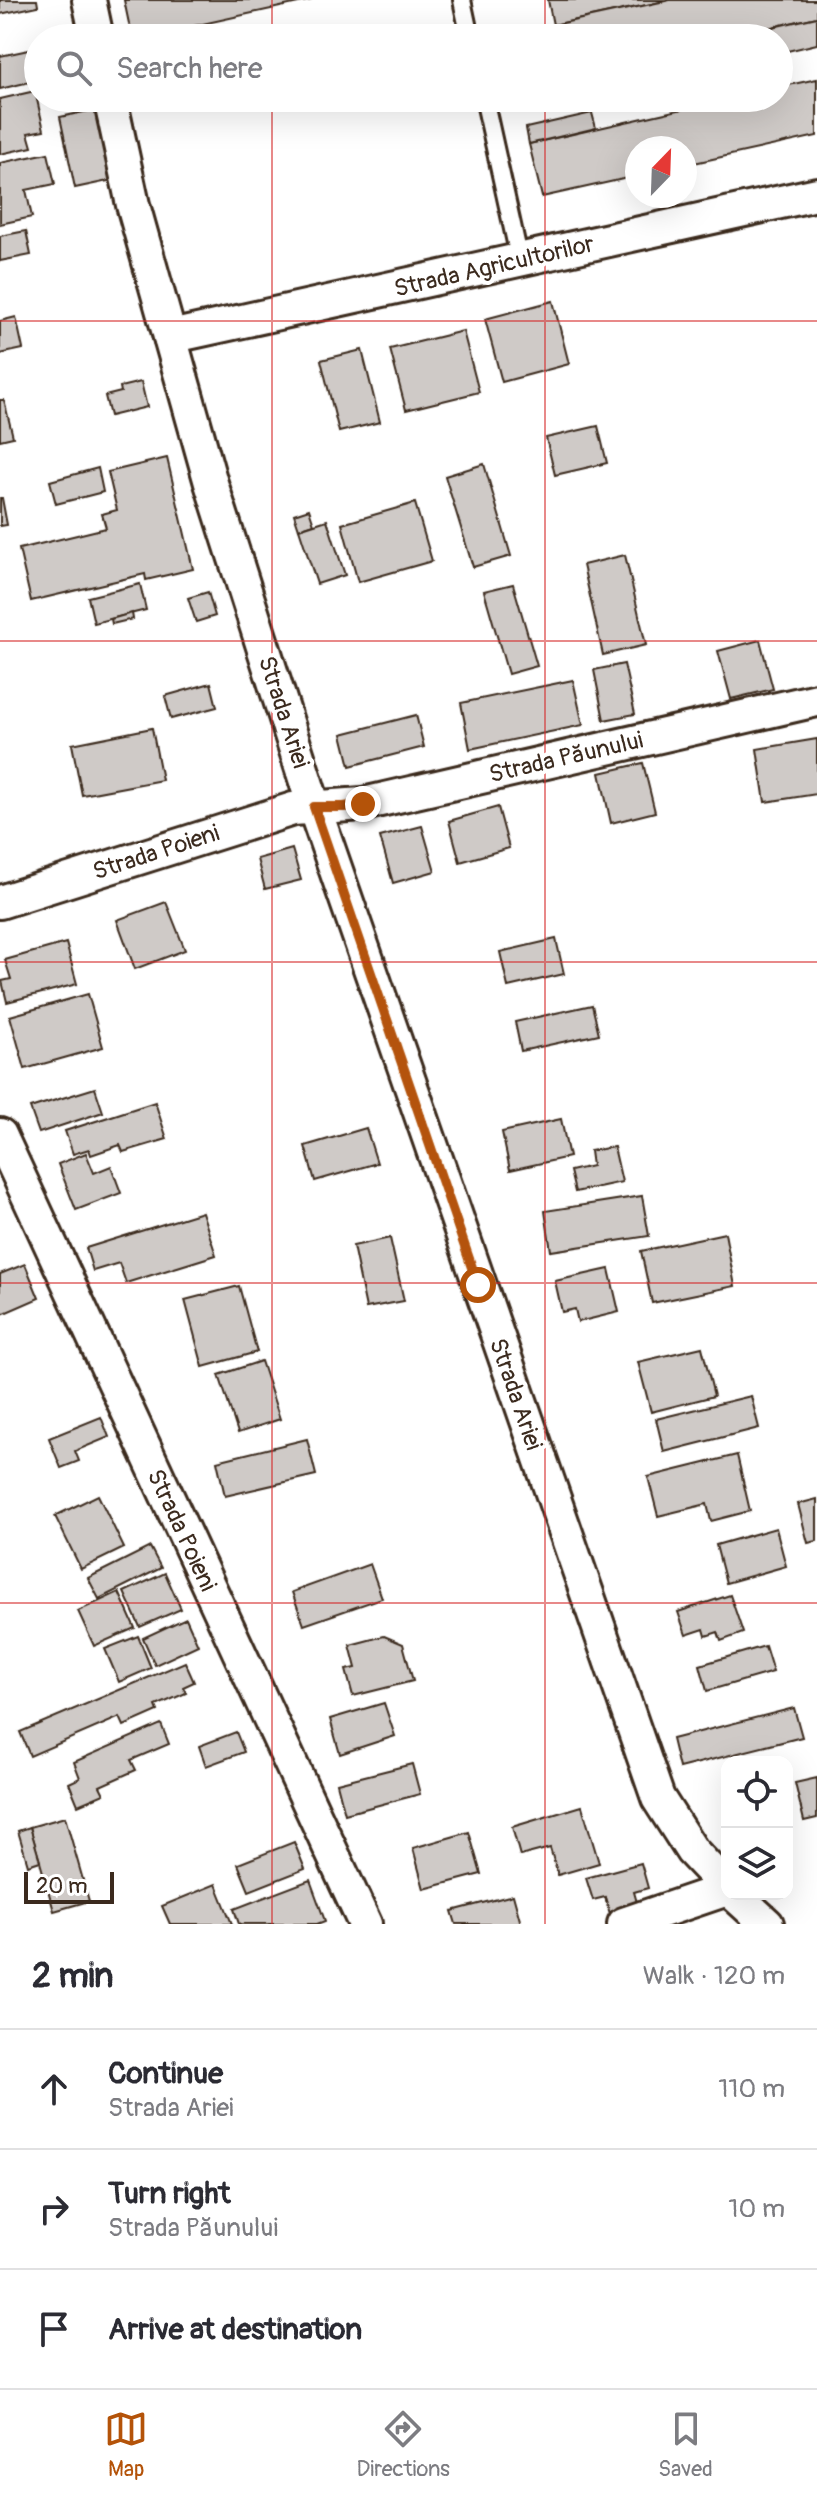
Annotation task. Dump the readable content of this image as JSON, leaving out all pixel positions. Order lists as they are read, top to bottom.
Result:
{
  "streets": {
    "street": [
      "Strada Agricultorilor",
      "Strada Ariei",
      "Strada Păunului",
      "Strada Poieni"
    ]
  },
  "crossings": [
    ["Strada Agricultorilor", "Strada Ariei"],
    ["Strada Ariei", "Strada Păunului"],
    ["Strada Ariei", "Strada Poieni"],
    ["Strada Păunului", "Strada Poieni"]
  ],
  "scale_bar": "20 m",
  "north": "top right",
  "page": {
    "search": "Search here",
    "scale": "20 m",
    "heading": ["2 min", "Walk · 120 m"],
    "list": [
      ["Continue", "Strada Ariei", "110 m"],
      ["Turn right", "Strada Păunului", "10 m"],
      "Arrive at destination"
    ],
    "nav": ["Map", "Directions", "Saved"]
  }
}
